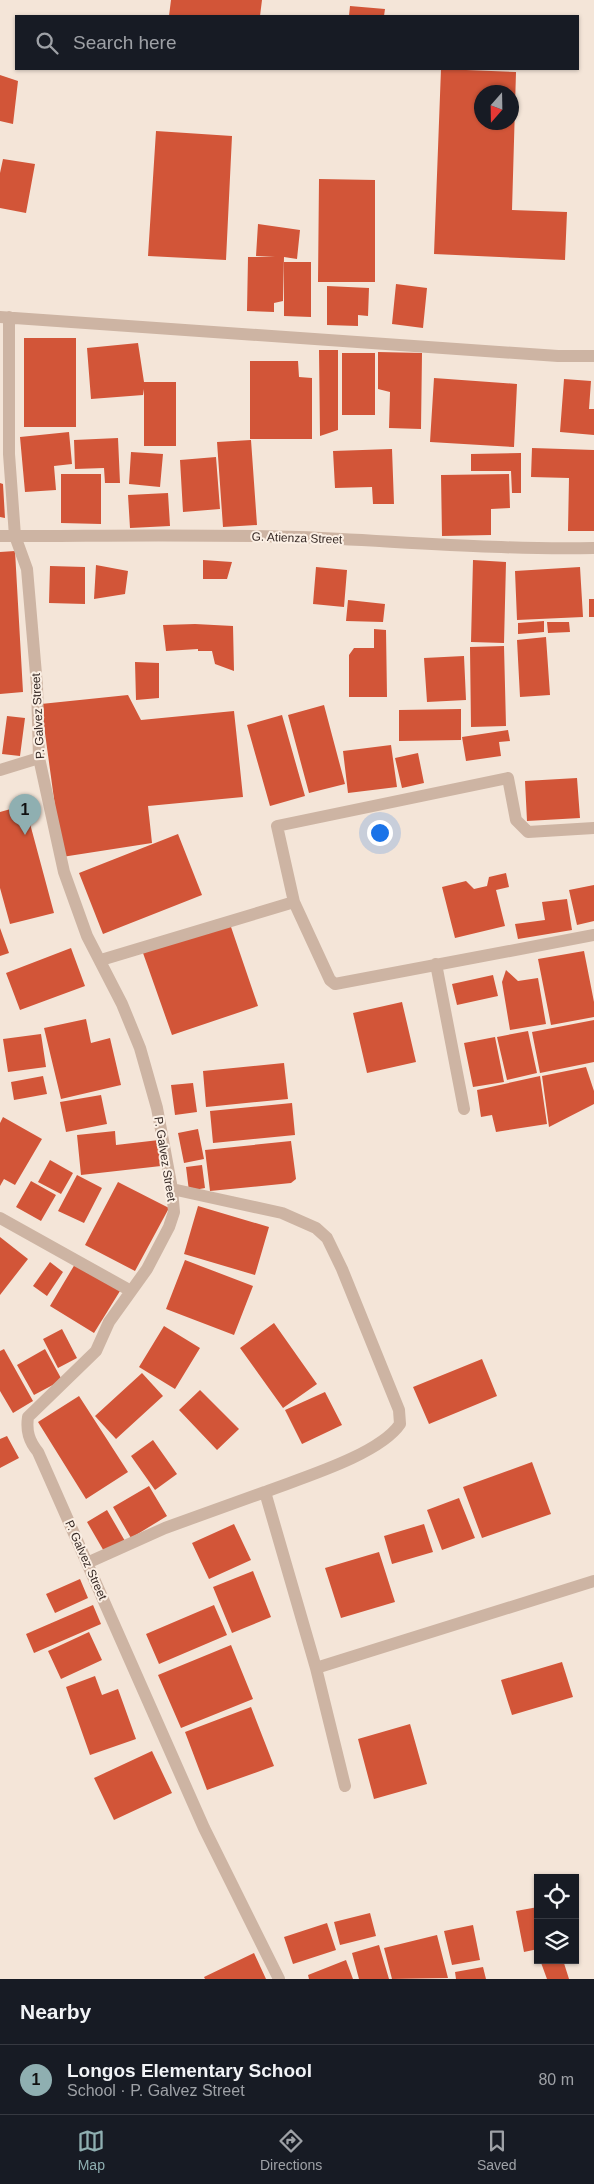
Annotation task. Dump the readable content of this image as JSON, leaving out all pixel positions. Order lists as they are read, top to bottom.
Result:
{
  "streets": {
    "street": ["G. Atienza Street", "P. Galvez Street"]
  },
  "crossings": [
    ["G. Atienza Street", "P. Galvez Street"]
  ],
  "north": "bottom",
  "page": {
    "search": "Search here",
    "pins": "1",
    "heading": "Nearby",
    "list": [
      {
        "mark": "1",
        "name": "Longos Elementary School",
        "note": "School · P. Galvez Street",
        "value": "80 m"
      }
    ],
    "nav": ["Map", "Directions", "Saved"]
  }
}
